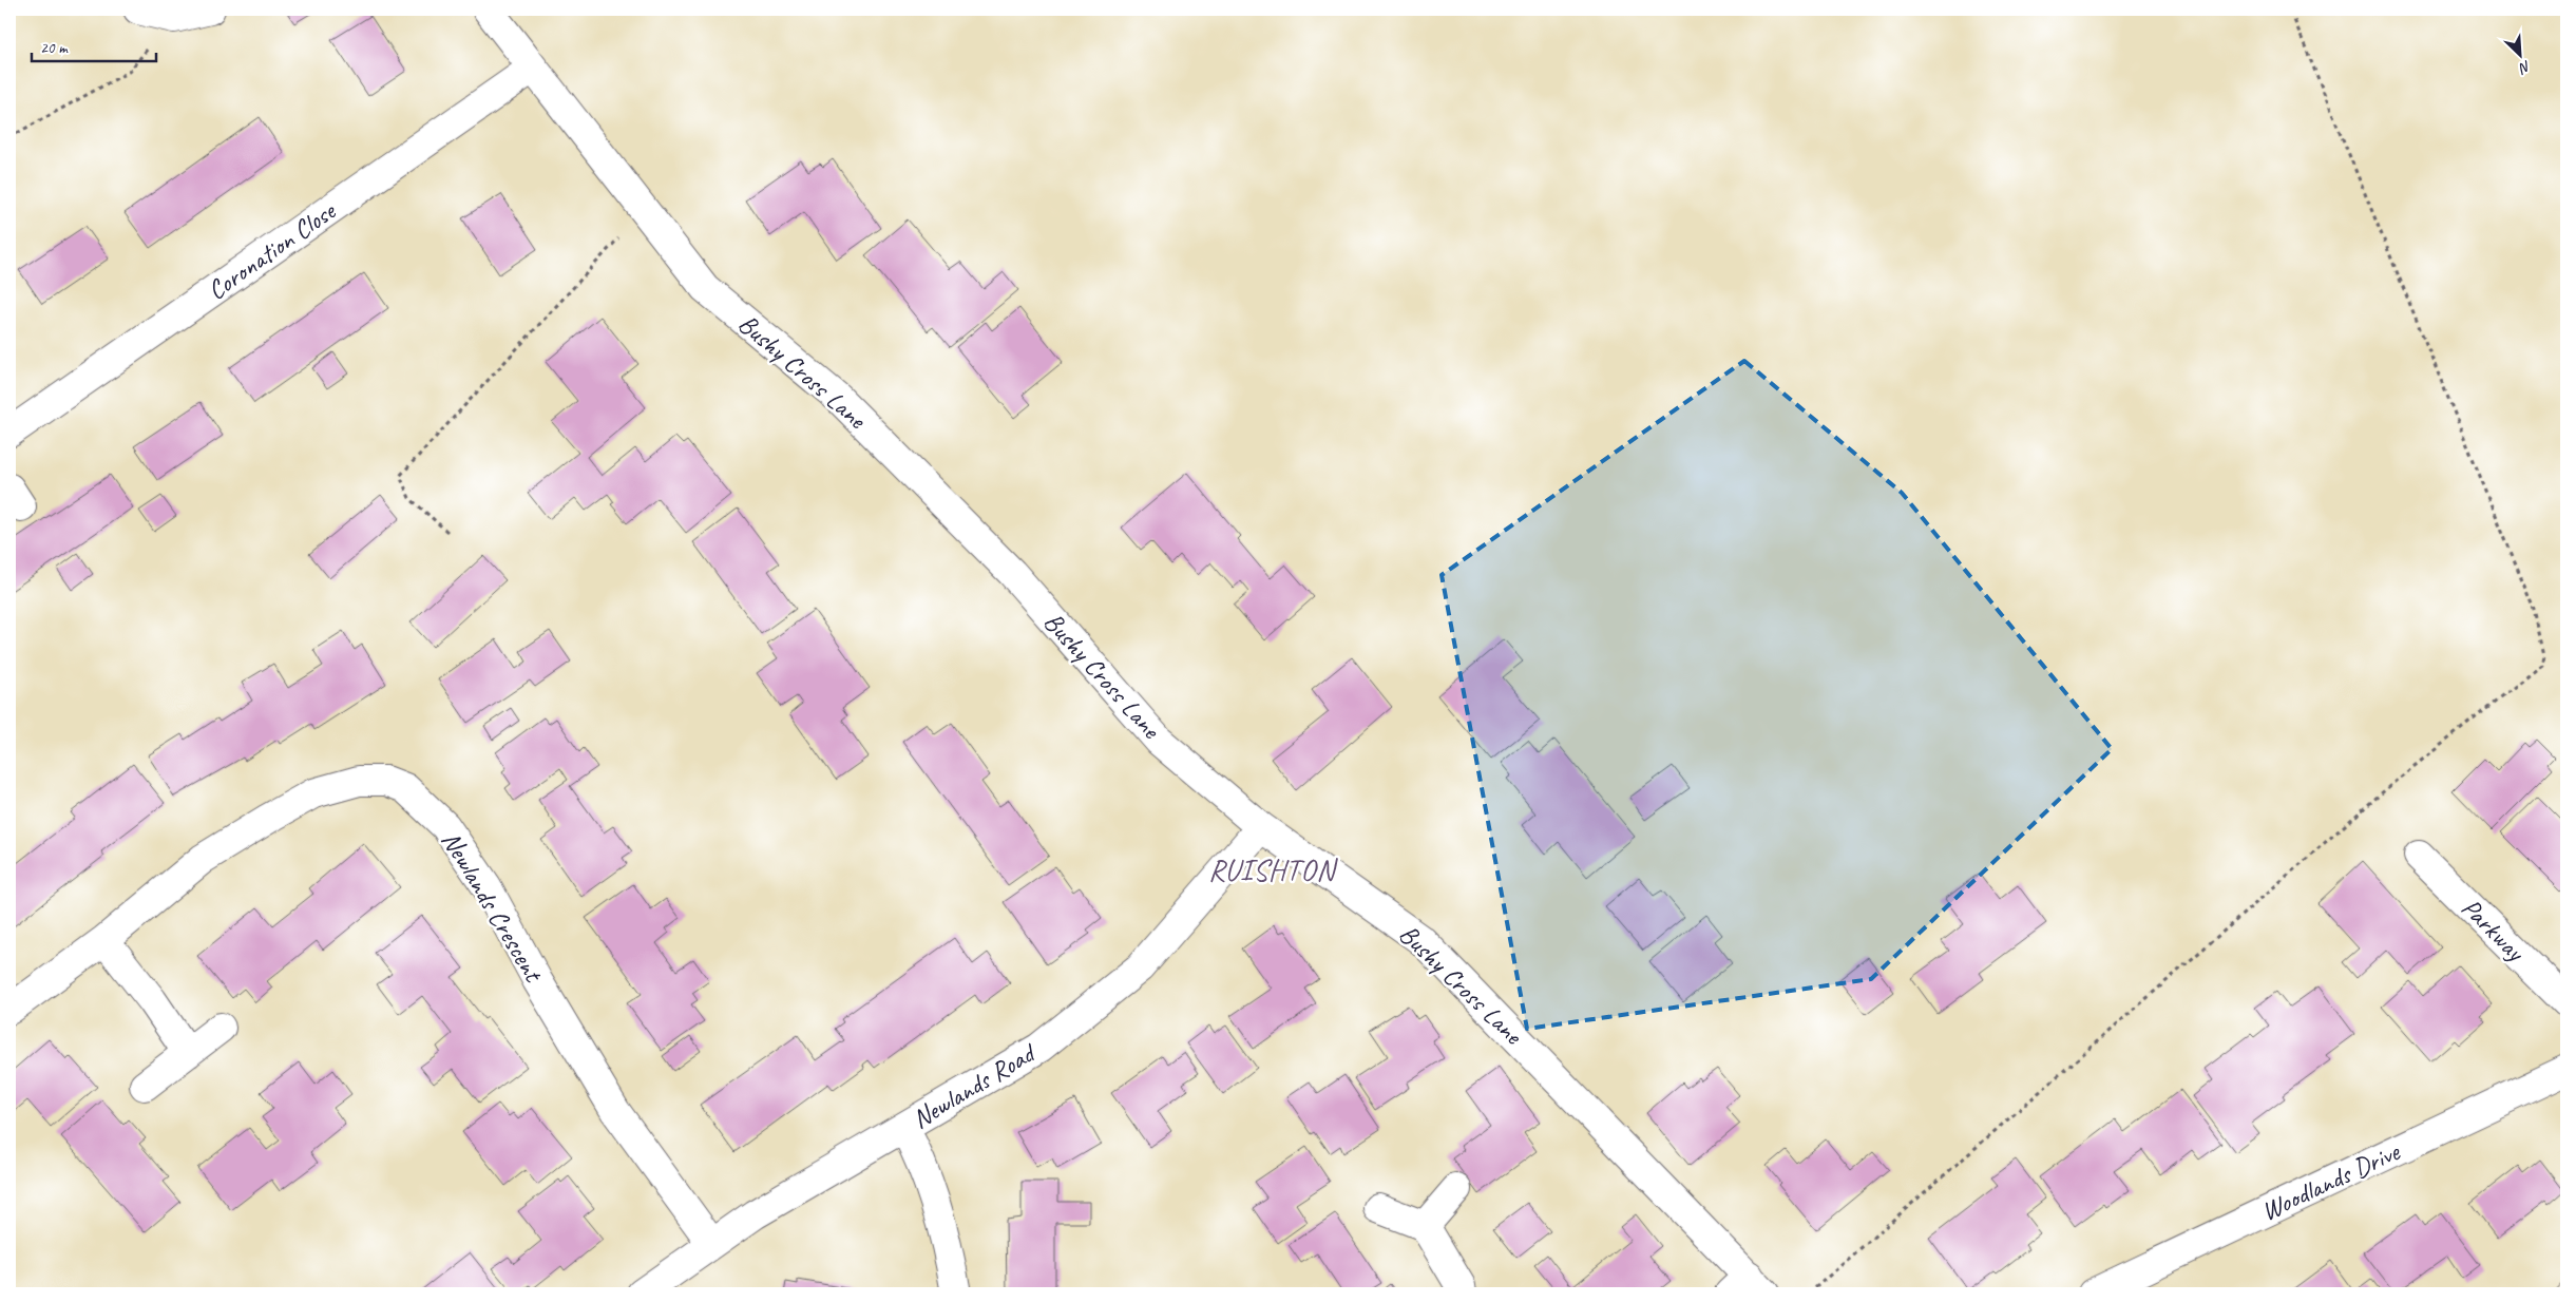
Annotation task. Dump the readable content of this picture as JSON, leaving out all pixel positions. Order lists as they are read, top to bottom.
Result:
{
  "streets": {
    "street": [
      "Coronation Close",
      "Bushy Cross Lane",
      "Newlands Crescent",
      "Parkway",
      "Newlands Road",
      "Woodlands Drive"
    ]
  },
  "crossings": [
    ["Coronation Close", "Bushy Cross Lane"],
    ["Bushy Cross Lane", "Newlands Road"],
    ["Newlands Crescent", "Newlands Road"]
  ],
  "districts": ["RUISHTON"],
  "scale_bar": "20 m",
  "north": "bottom right"
}
